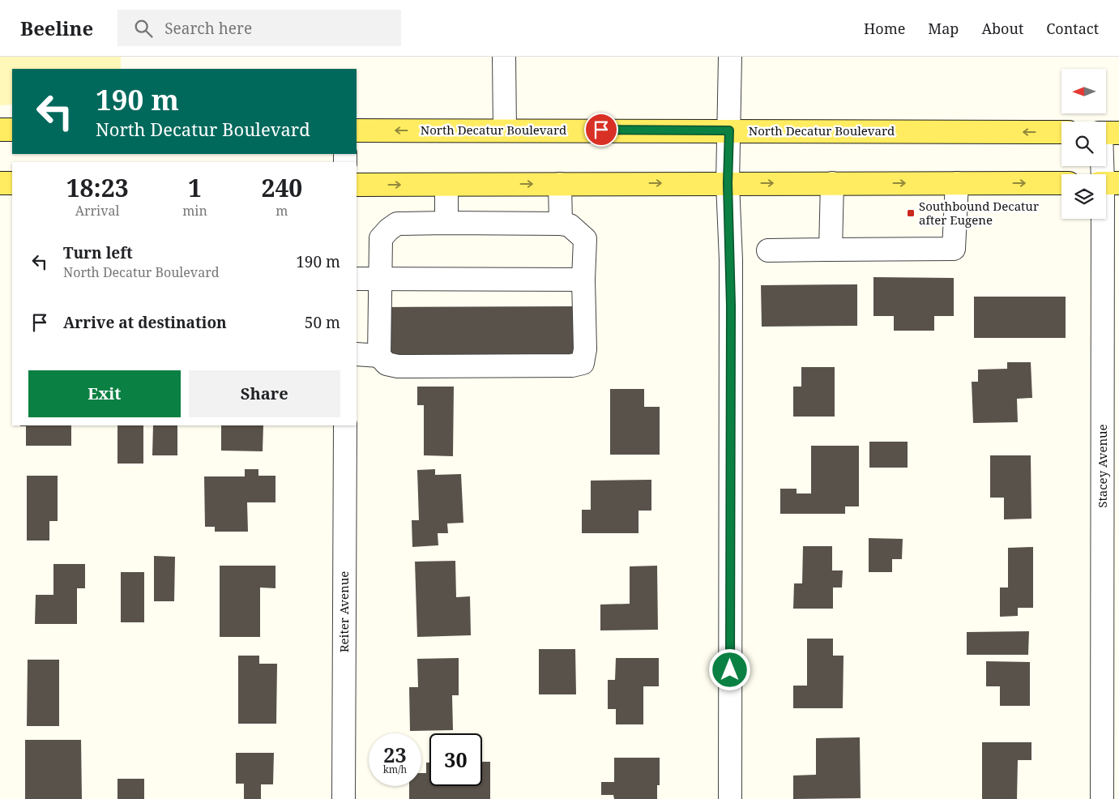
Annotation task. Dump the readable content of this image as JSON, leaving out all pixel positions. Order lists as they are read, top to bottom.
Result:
{
  "streets": {
    "main road": ["North Decatur Boulevard"],
    "street": ["Stacey Avenue", "Reiter Avenue"]
  },
  "places": {
    "transit": ["Southbound Decatur after Eugene"]
  },
  "north": "left",
  "page": {
    "header": "Beeline",
    "search": "Search here",
    "nav": [
      "Home",
      "Map",
      "About",
      "Contact"
    ],
    "turn": ["190 m", "North Decatur Boulevard"],
    "eta": [
      "18:23",
      "Arrival",
      "1",
      "min",
      "240",
      "m"
    ],
    "list": [
      {
        "name": "Turn left",
        "note": "North Decatur Boulevard",
        "value": "190 m"
      },
      {
        "name": "Arrive at destination",
        "value": "50 m"
      }
    ],
    "buttons": ["Exit", "Share"],
    "speed": "23 km/h",
    "limit": "30"
  }
}
